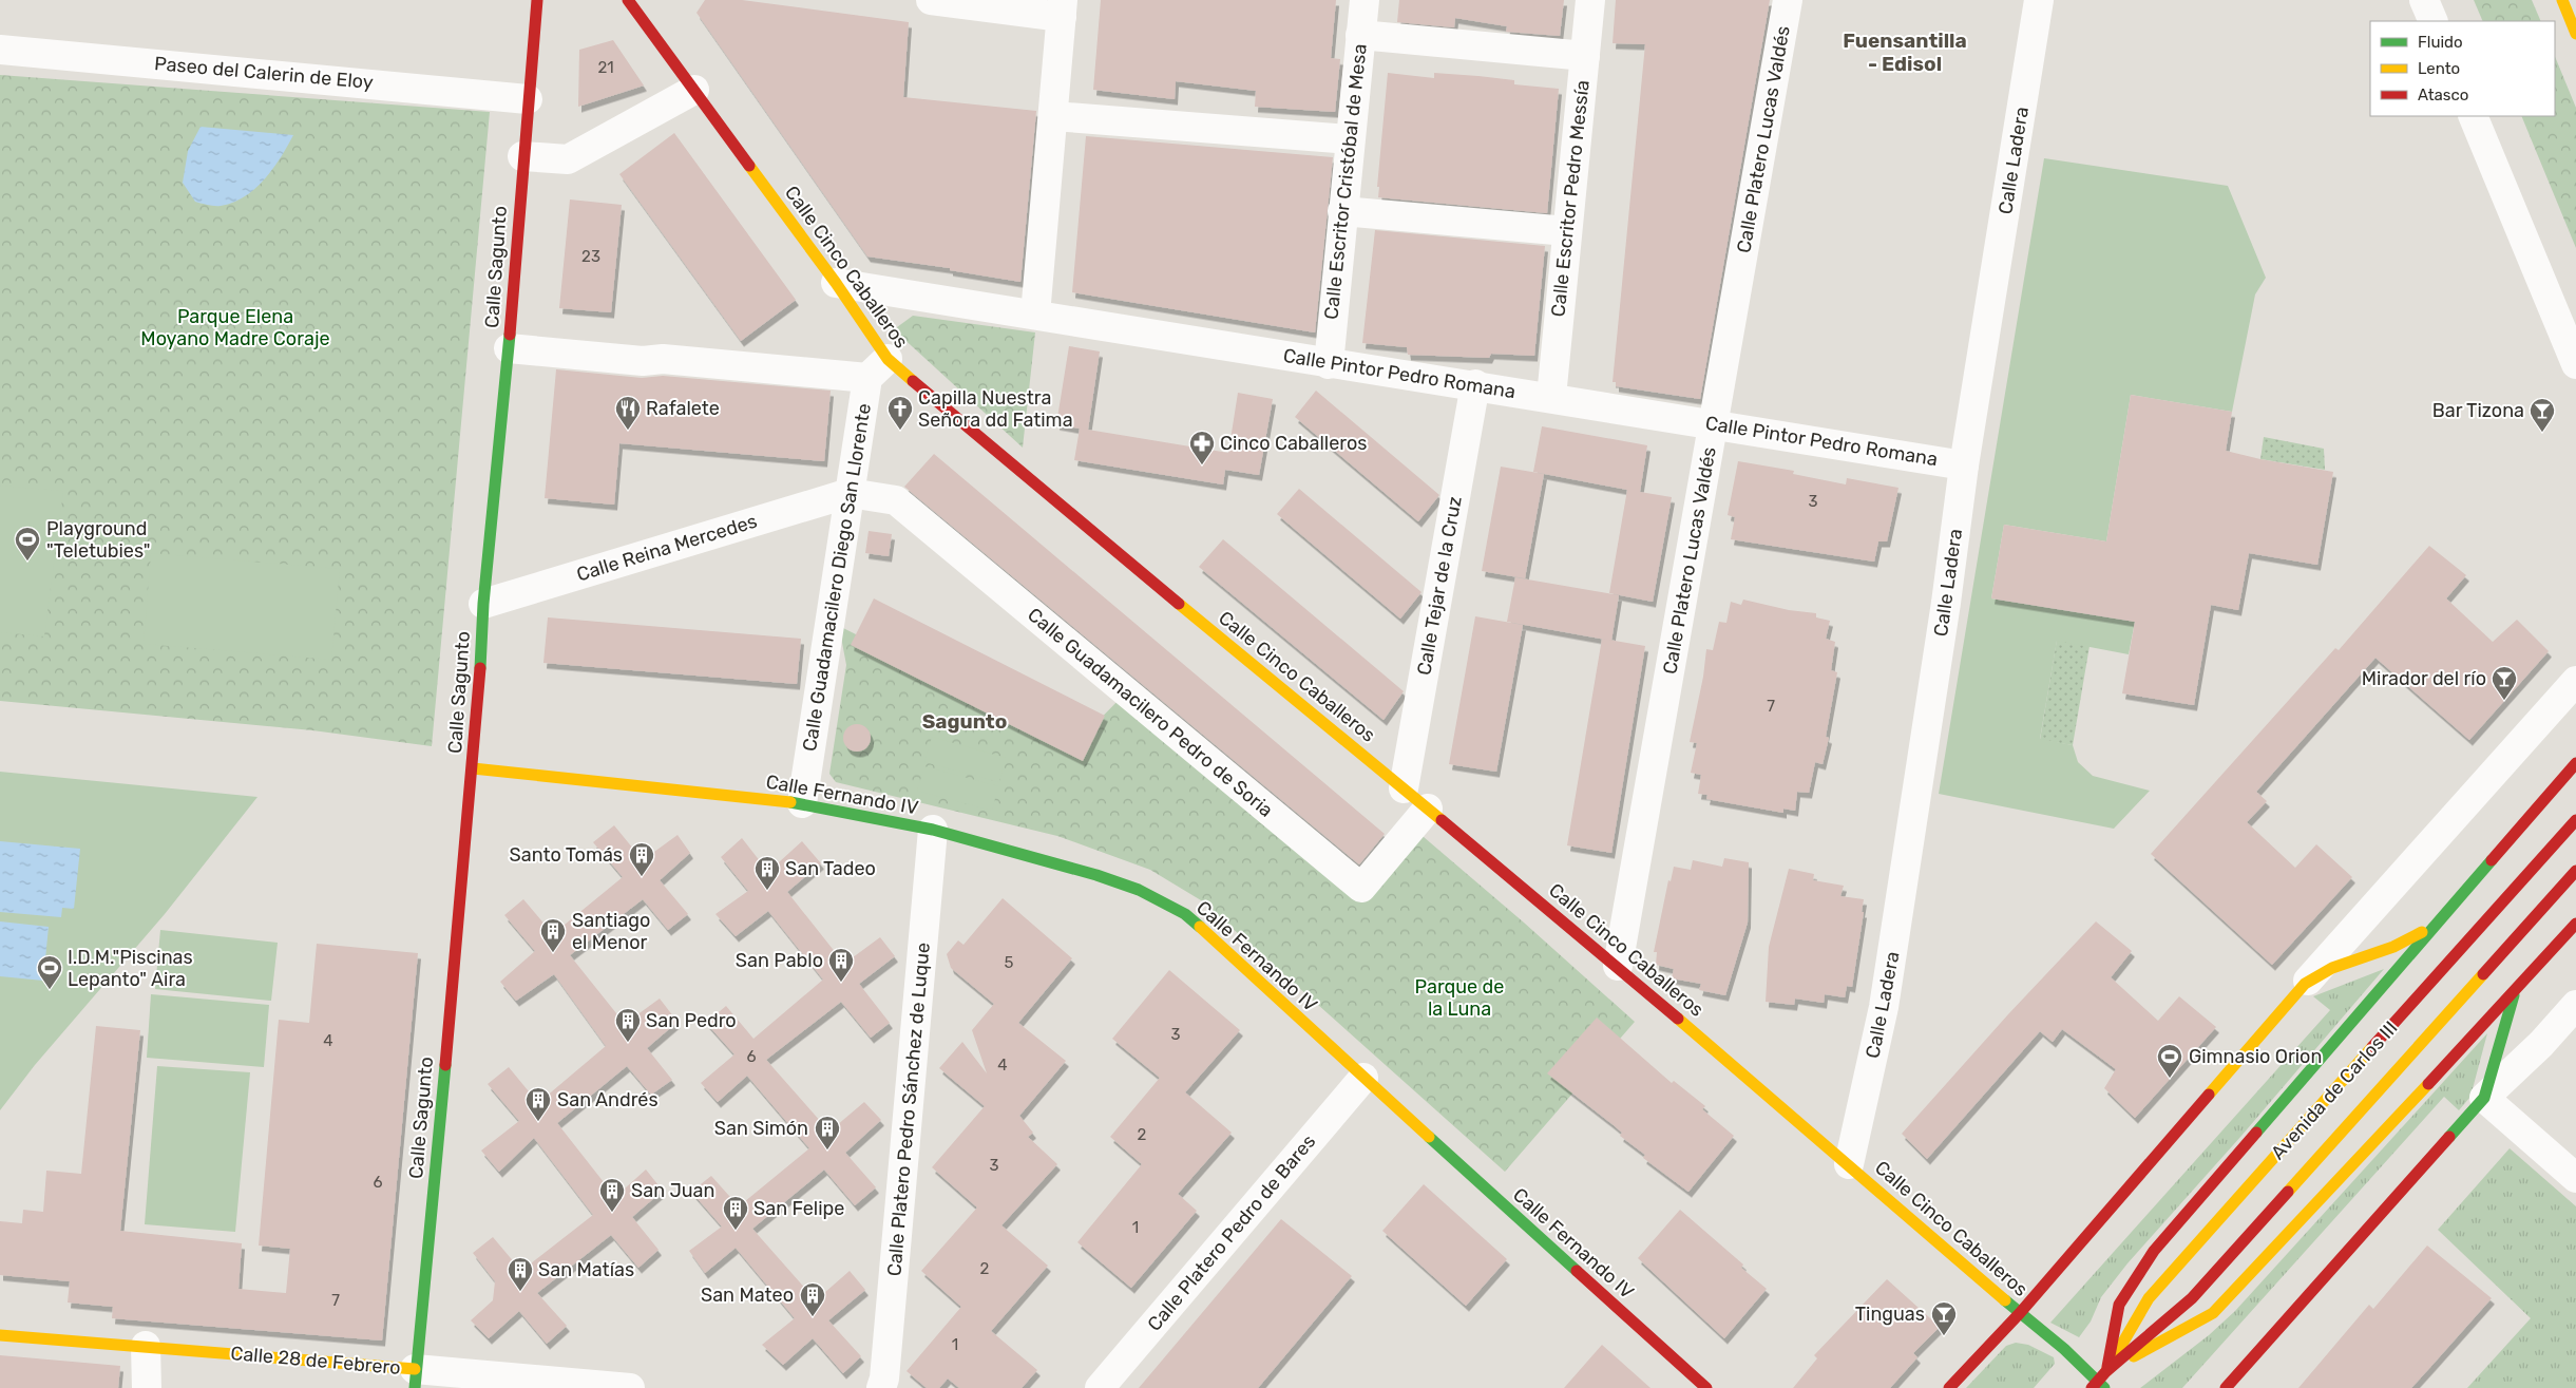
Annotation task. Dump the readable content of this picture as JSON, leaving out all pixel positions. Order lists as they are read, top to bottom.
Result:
{
  "streets": {
    "street": [
      "Paseo del Calerin de Eloy",
      "Calle Platero Lucas Valdés",
      "Calle Ladera",
      "Calle Escritor Cristóbal de Mesa",
      "Calle Escritor Pedro Messía",
      "Calle Sagunto",
      "Calle Cinco Caballeros",
      "Calle Pintor Pedro Romana",
      "Calle Reina Mercedes",
      "Calle Guadamacilero Diego San Llorente",
      "Calle Tejar de la Cruz",
      "Calle Guadamacilero Pedro de Soria",
      "Calle Fernando IV",
      "Avenida de Carlos III",
      "Calle Platero Pedro Sánchez de Luque",
      "Calle Platero Pedro de Bares",
      "Calle 28 de Febrero"
    ]
  },
  "crossings": [
    ["Paseo del Calerin de Eloy", "Calle Sagunto"],
    ["Calle Platero Lucas Valdés", "Calle Cinco Caballeros"],
    ["Calle Platero Lucas Valdés", "Calle Pintor Pedro Romana"],
    ["Calle Ladera", "Calle Cinco Caballeros"],
    ["Calle Ladera", "Calle Pintor Pedro Romana"],
    ["Calle Escritor Cristóbal de Mesa", "Calle Pintor Pedro Romana"],
    ["Calle Escritor Pedro Messía", "Calle Pintor Pedro Romana"],
    ["Calle Sagunto", "Calle Reina Mercedes"],
    ["Calle Sagunto", "Calle Fernando IV"],
    ["Calle Sagunto", "Calle 28 de Febrero"],
    ["Calle Cinco Caballeros", "Calle Pintor Pedro Romana"],
    ["Calle Cinco Caballeros", "Calle Guadamacilero Diego San Llorente"],
    ["Calle Cinco Caballeros", "Calle Tejar de la Cruz"],
    ["Calle Cinco Caballeros", "Calle Guadamacilero Pedro de Soria"],
    ["Calle Cinco Caballeros", "Avenida de Carlos III"],
    ["Calle Pintor Pedro Romana", "Calle Tejar de la Cruz"],
    ["Calle Reina Mercedes", "Calle Guadamacilero Diego San Llorente"],
    ["Calle Reina Mercedes", "Calle Guadamacilero Pedro de Soria"],
    ["Calle Guadamacilero Diego San Llorente", "Calle Guadamacilero Pedro de Soria"],
    ["Calle Guadamacilero Diego San Llorente", "Calle Fernando IV"],
    ["Calle Fernando IV", "Calle Platero Pedro Sánchez de Luque"],
    ["Calle Fernando IV", "Calle Platero Pedro de Bares"]
  ],
  "districts": ["Fuensantilla - Edisol", "Sagunto"],
  "parks": ["Parque Elena Moyano Madre Coraje", "Parque de la Luna"],
  "places": {
    "restaurant": ["Rafalete"],
    "church": ["Capilla Nuestra Señora dd Fatima"],
    "bar": ["Bar Tizona", "Mirador del río", "Tinguas"],
    "pharmacy": ["Cinco Caballeros"],
    "sports": ["Playground \"Teletubies\"", "I.D.M.\"Piscinas Lepanto\" Aira", "Gimnasio Orion"],
    "building": [
      "Santo Tomás",
      "San Tadeo",
      "Santiago el Menor",
      "San Pablo",
      "San Pedro",
      "San Andrés",
      "San Simón",
      "San Juan",
      "San Felipe",
      "San Matías",
      "San Mateo"
    ]
  },
  "house_numbers": [
    "21",
    "23",
    "3",
    "7",
    "5",
    "3",
    "4",
    "6",
    "4",
    "2",
    "3",
    "6",
    "1",
    "2",
    "7",
    "1"
  ],
  "legend": ["Fluido", "Lento", "Atasco"]
}
